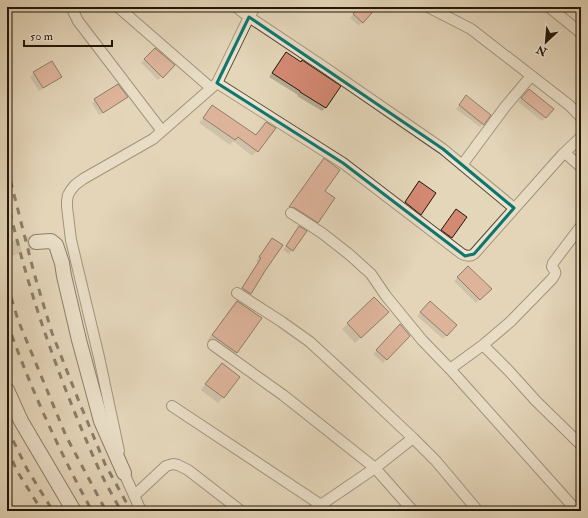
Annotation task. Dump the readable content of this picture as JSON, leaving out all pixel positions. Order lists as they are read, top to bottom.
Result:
{
  "scale_bar": "50 m",
  "north": "bottom left"
}
